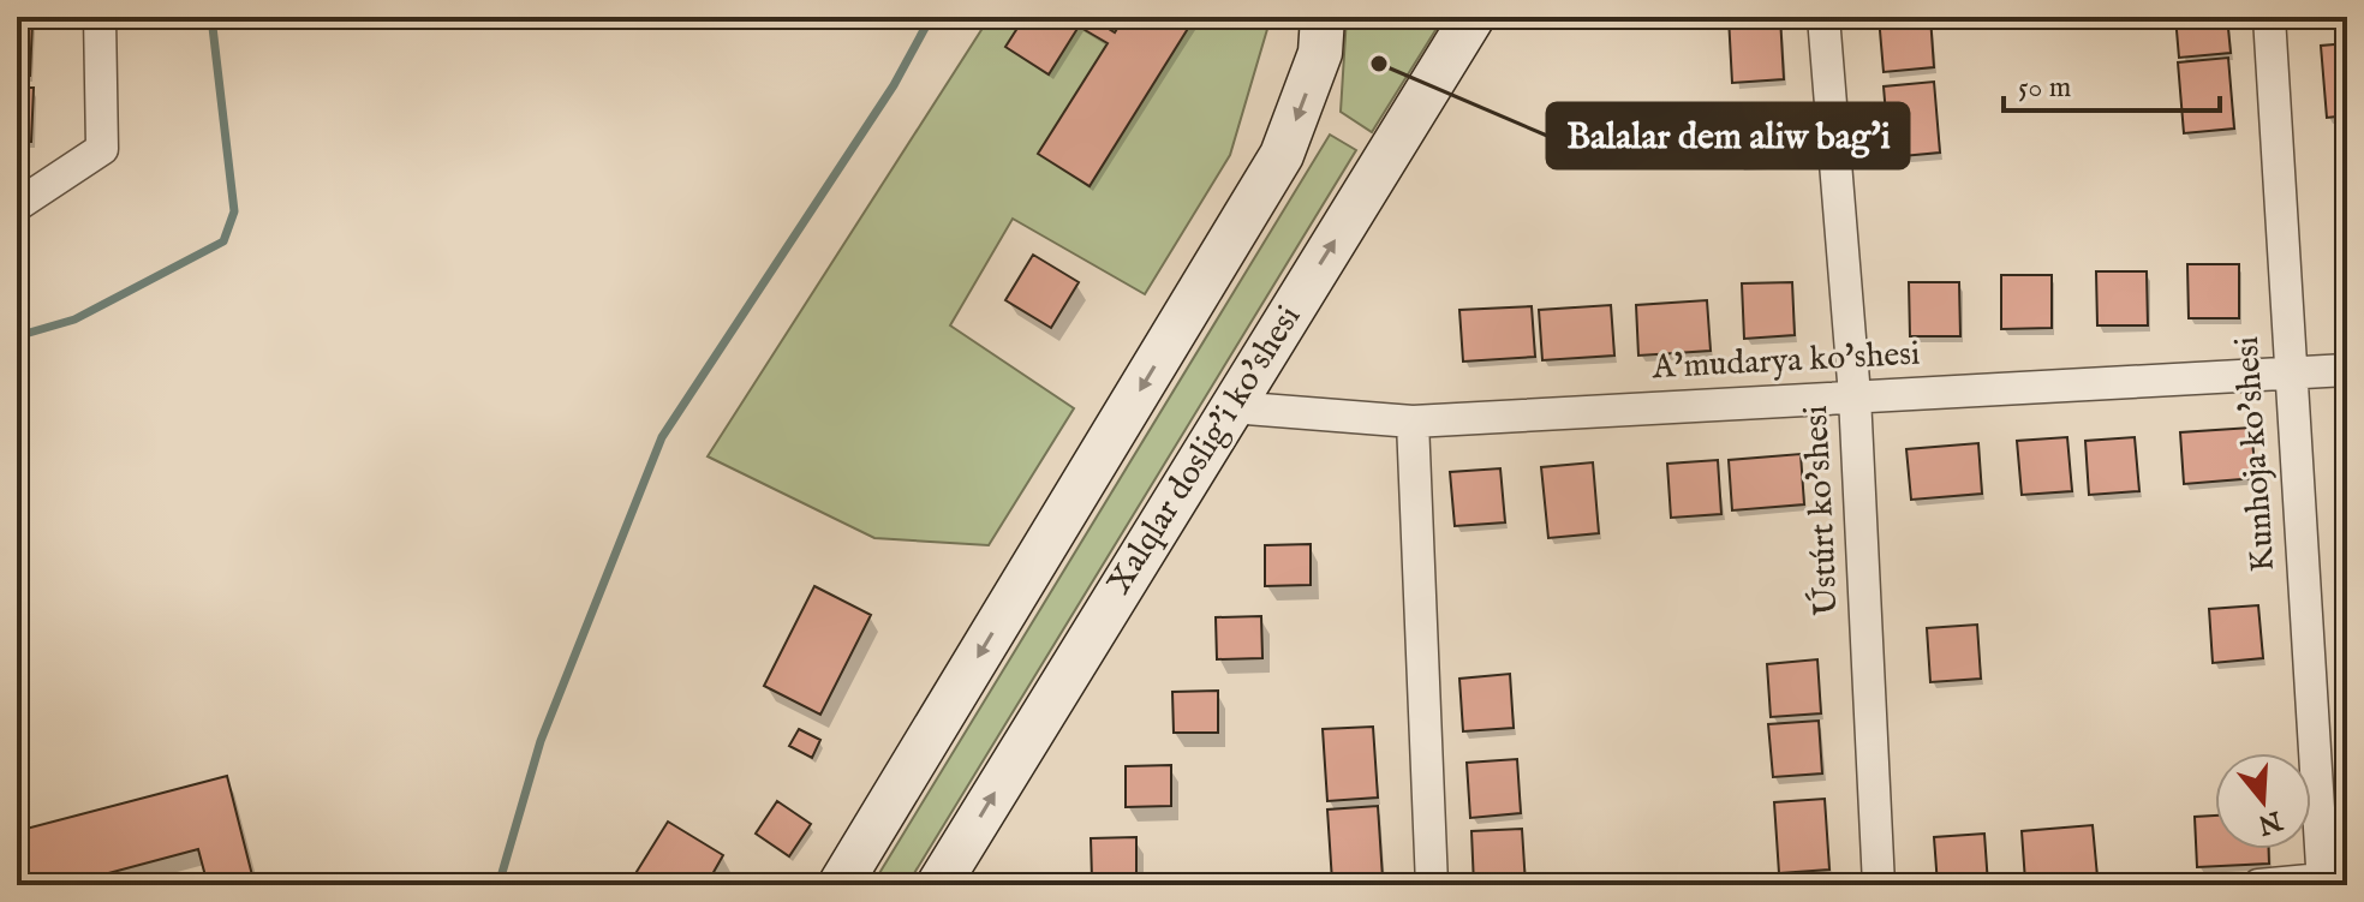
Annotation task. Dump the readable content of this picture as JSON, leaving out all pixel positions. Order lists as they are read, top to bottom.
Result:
{
  "streets": {
    "main road": ["Xalqlar doslig'i ko'shesi"],
    "street": ["A'mudarya ko'shesi", "Kunhoja ko'shesi", "Ústúrt ko'shesi"]
  },
  "crossings": [
    ["A'mudarya ko'shesi", "Xalqlar doslig'i ko'shesi"],
    ["A'mudarya ko'shesi", "Kunhoja ko'shesi"],
    ["A'mudarya ko'shesi", "Ústúrt ko'shesi"]
  ],
  "places": ["Balalar dem aliw bag'i"],
  "scale_bar": "50 m",
  "north": "bottom"
}
